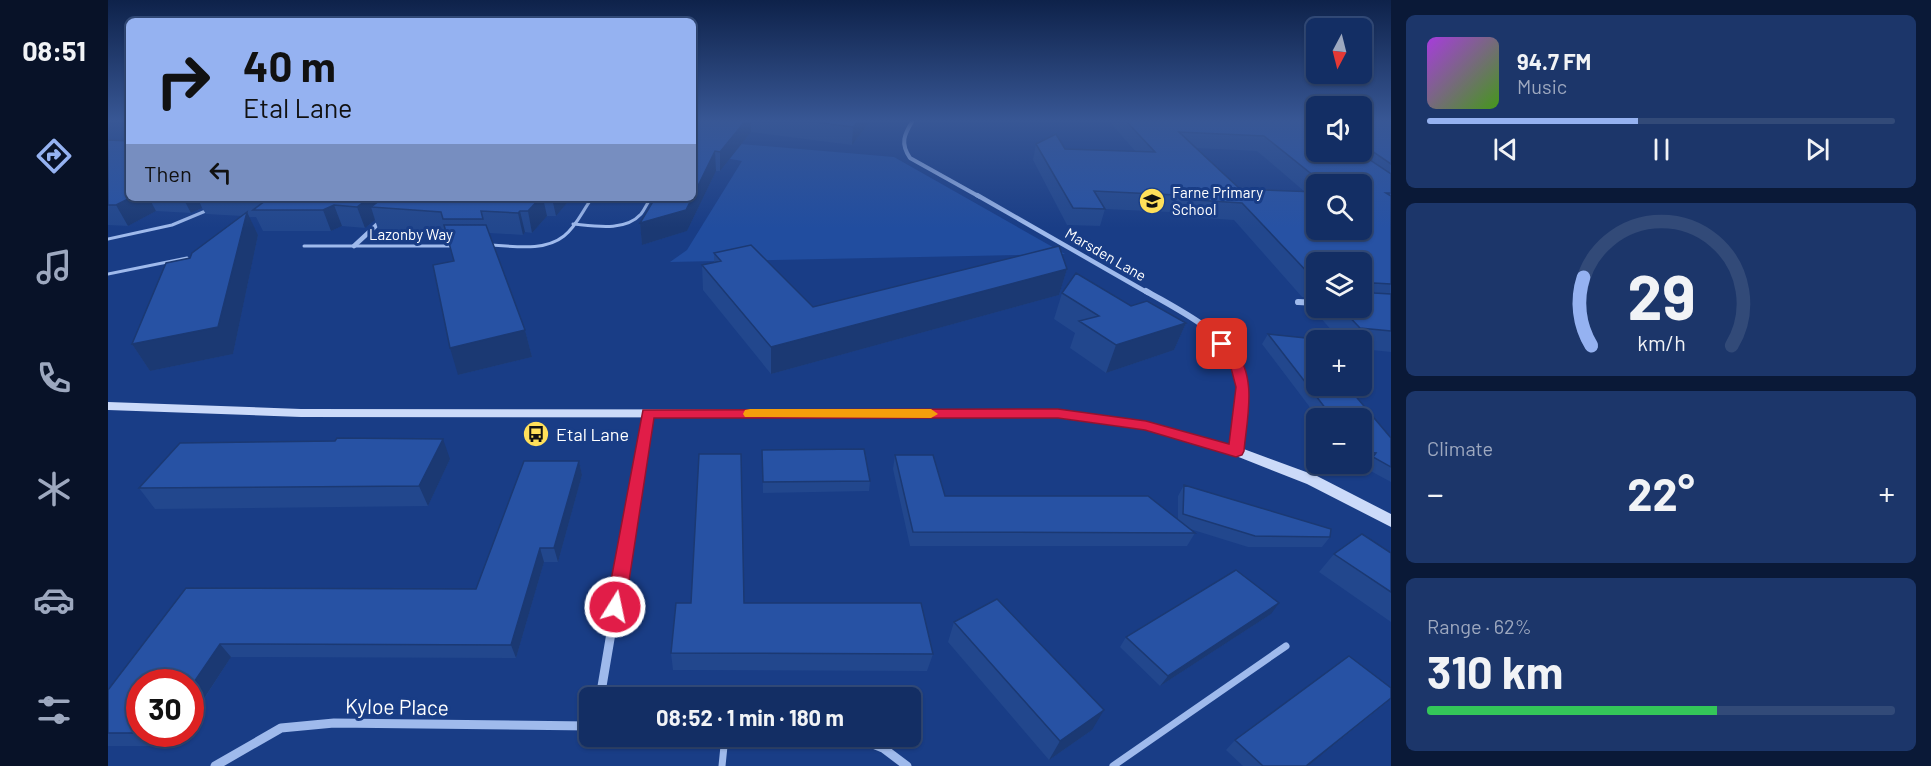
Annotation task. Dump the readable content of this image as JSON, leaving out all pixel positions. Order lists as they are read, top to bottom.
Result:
{
  "streets": {
    "street": ["Lazonby Way", "Marsden Lane", "Kyloe Place"]
  },
  "places": {
    "school or university": ["Farne Primary School"],
    "bus stop": ["Etal Lane"]
  },
  "north": "bottom",
  "page": {
    "tabs": "08:51",
    "map_buttons": ["+", "−"],
    "turn": ["40 m", "Etal Lane"],
    "song": ["94.7 FM", "Music"],
    "then": "Then",
    "tile": [
      "Climate",
      ["Range · 62%", "310 km"]
    ],
    "heat": ["−", "22°", "+"],
    "limit": "30",
    "trip": "08:52 · 1 min · 180 m",
    "gauge": ["29", "km/h"]
  }
}
